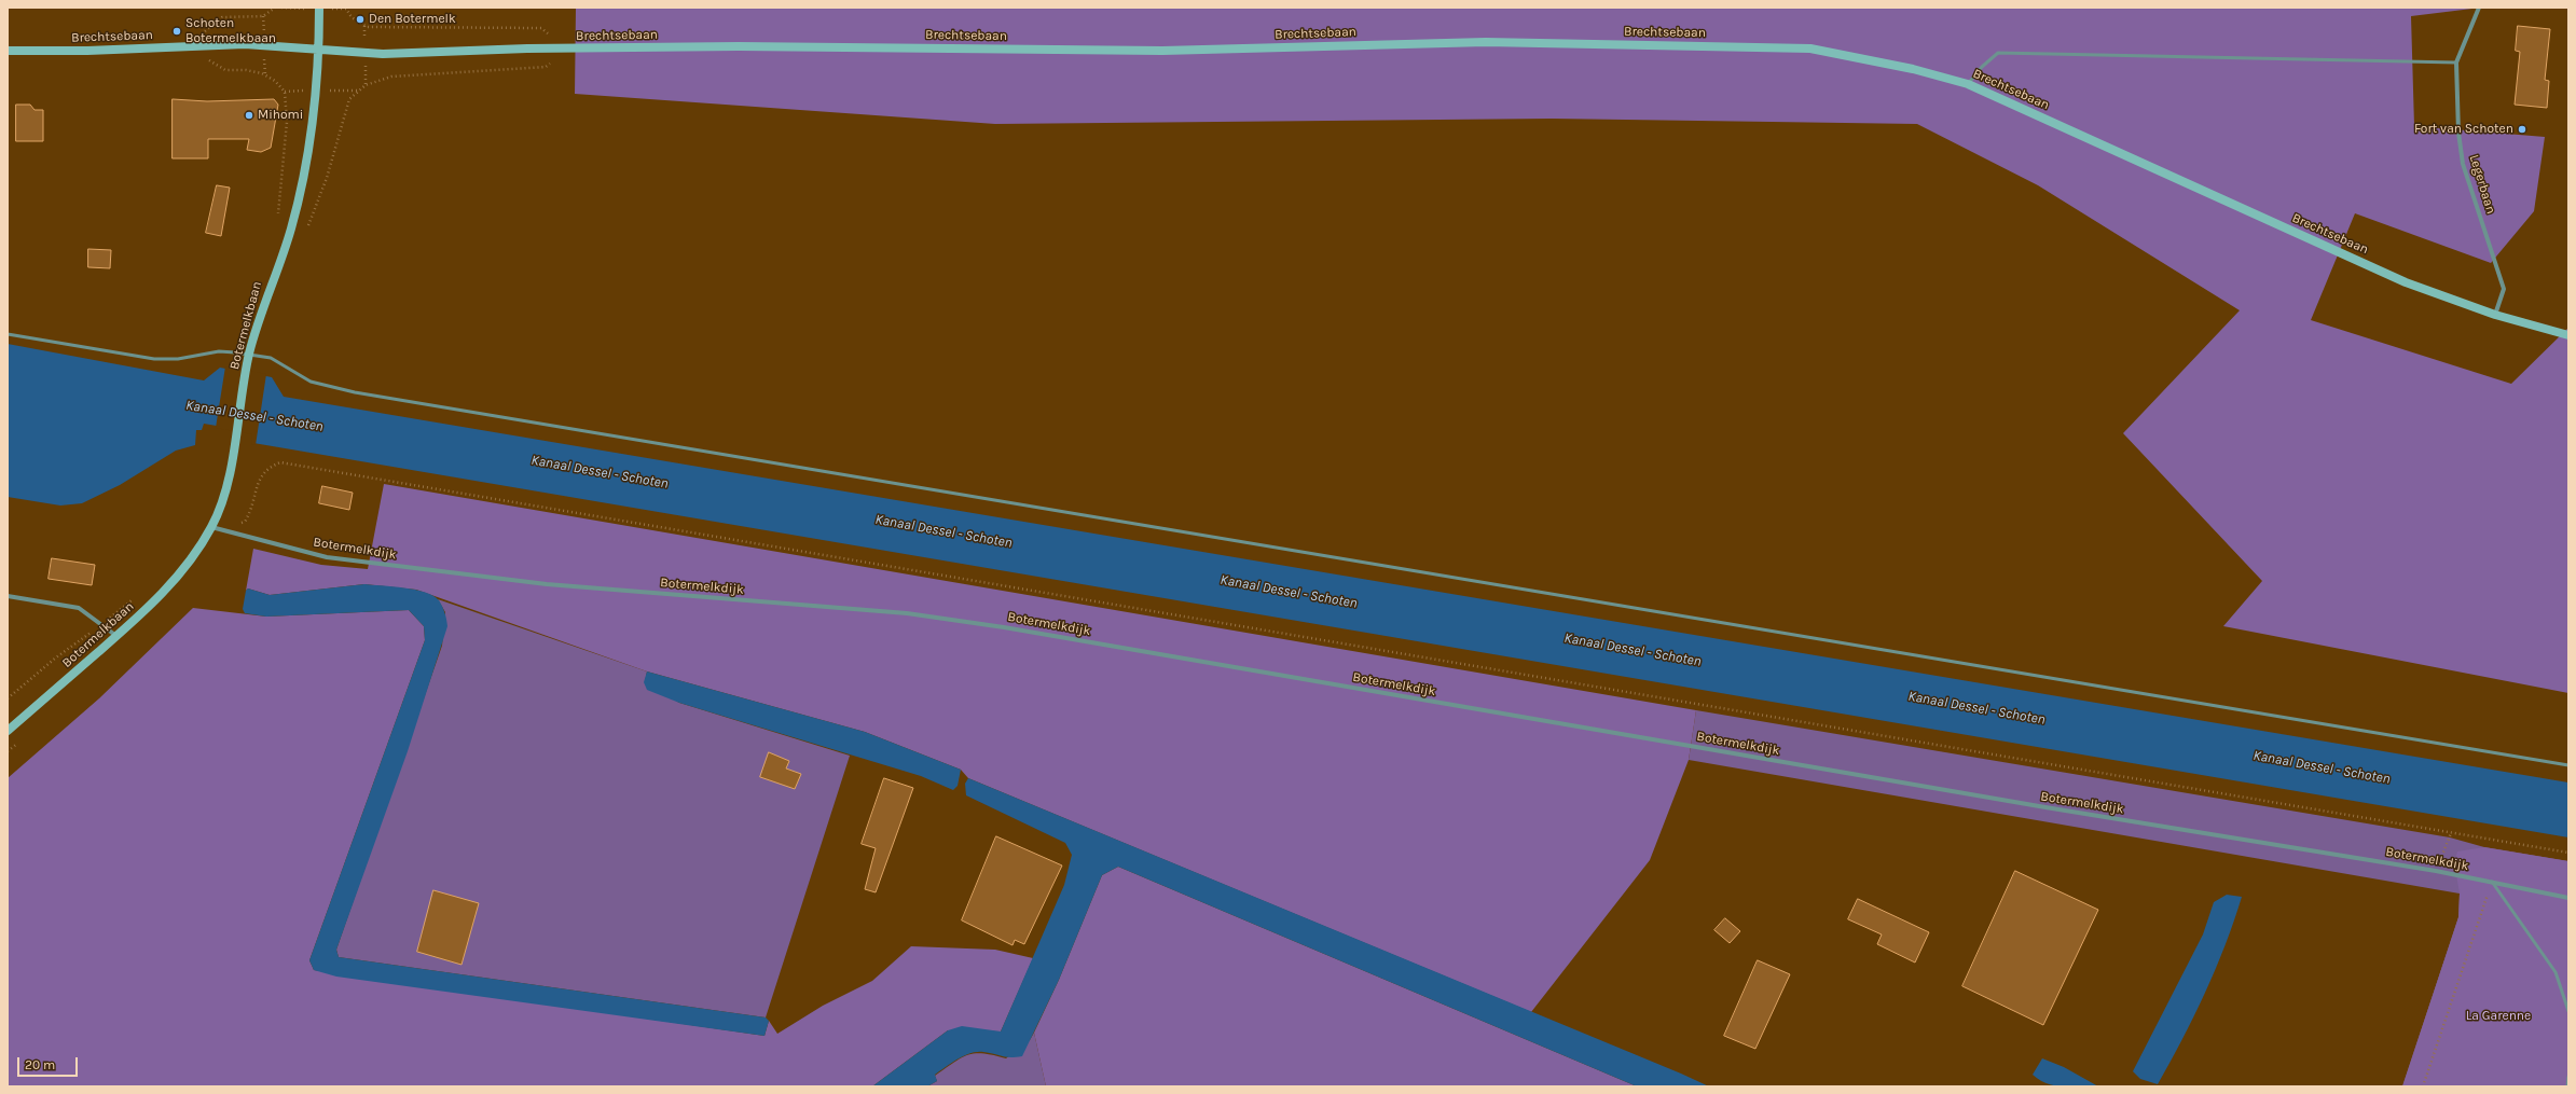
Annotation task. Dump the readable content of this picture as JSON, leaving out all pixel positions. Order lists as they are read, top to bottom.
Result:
{
  "streets": {
    "main road": ["Brechtsebaan", "Botermelkbaan"],
    "street": ["Legerbaan", "Botermelkdijk"]
  },
  "crossings": [
    ["Brechtsebaan", "Legerbaan"],
    ["Brechtsebaan", "Botermelkbaan"],
    ["Botermelkbaan", "Botermelkdijk"]
  ],
  "water": ["Kanaal Dessel - Schoten"],
  "parks": ["La Garenne"],
  "places": [
    "Den Botermelk",
    "Schoten Botermelkbaan",
    "Mihomi",
    "Fort van Schoten"
  ],
  "scale_bar": "20 m"
}
